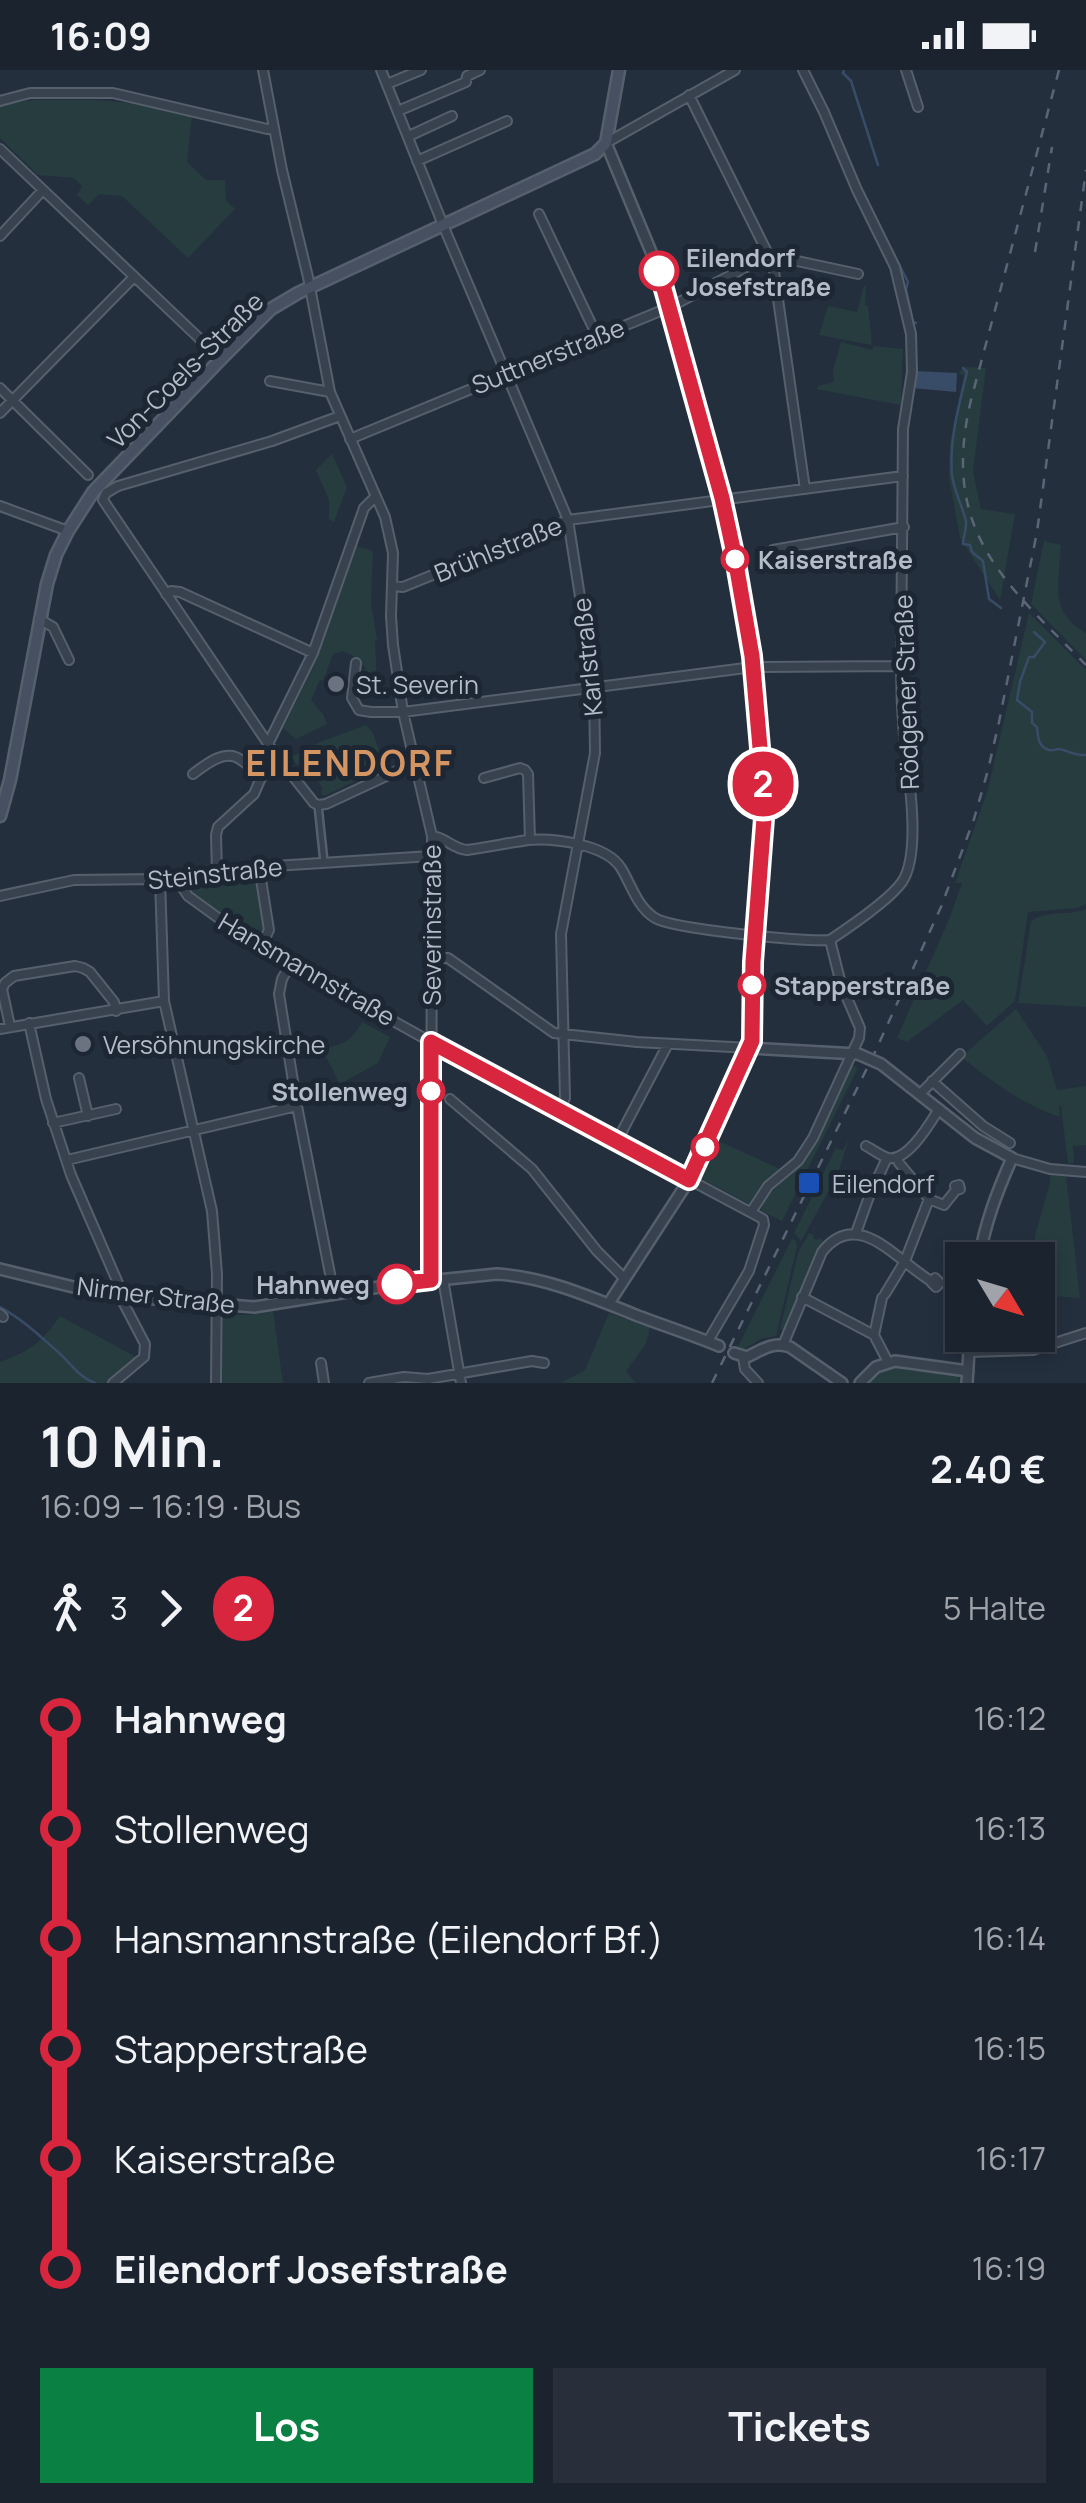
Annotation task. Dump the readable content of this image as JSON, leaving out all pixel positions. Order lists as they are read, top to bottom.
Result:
{
  "streets": {
    "main road": ["Von-Coels-Straße"],
    "street": [
      "Suttnerstraße",
      "Brühlstraße",
      "Karlstraße",
      "Rödgener Straße",
      "Steinstraße",
      "Severinstraße",
      "Hansmannstraße",
      "Nirmer Straße"
    ]
  },
  "crossings": [
    ["Suttnerstraße", "Karlstraße"],
    ["Suttnerstraße", "Severinstraße"],
    ["Von-Coels-Straße", "Karlstraße"],
    ["Von-Coels-Straße", "Severinstraße"],
    ["Brühlstraße", "Karlstraße"],
    ["Brühlstraße", "Rödgener Straße"],
    ["Brühlstraße", "Severinstraße"],
    ["Karlstraße", "Hansmannstraße"],
    ["Steinstraße", "Severinstraße"],
    ["Steinstraße", "Hansmannstraße"],
    ["Severinstraße", "Hansmannstraße"],
    ["Severinstraße", "Nirmer Straße"],
    ["Hansmannstraße", "Nirmer Straße"]
  ],
  "districts": ["EILENDORF"],
  "places": {
    "other": [
      "Eilendorf Josefstraße",
      "Kaiserstraße",
      "St. Severin",
      "Stapperstraße",
      "Versöhnungskirche",
      "Stollenweg",
      "Hahnweg"
    ],
    "transit": ["Eilendorf"]
  },
  "lines": ["bus line 2"],
  "north": "bottom right",
  "page": {
    "status": "16:09",
    "on_map": "2",
    "heading": ["10 Min.", "16:09 – 16:19 · Bus", "2.40 €"],
    "legs": ["3", "2", "5 Halte"],
    "list": [
      {
        "name": "Hahnweg",
        "value": "16:12"
      },
      {
        "name": "Stollenweg",
        "value": "16:13"
      },
      {
        "name": "Hansmannstraße (Eilendorf Bf.)",
        "value": "16:14"
      },
      {
        "name": "Stapperstraße",
        "value": "16:15"
      },
      {
        "name": "Kaiserstraße",
        "value": "16:17"
      },
      {
        "name": "Eilendorf Josefstraße",
        "value": "16:19"
      }
    ],
    "buttons": ["Los", "Tickets"]
  }
}
